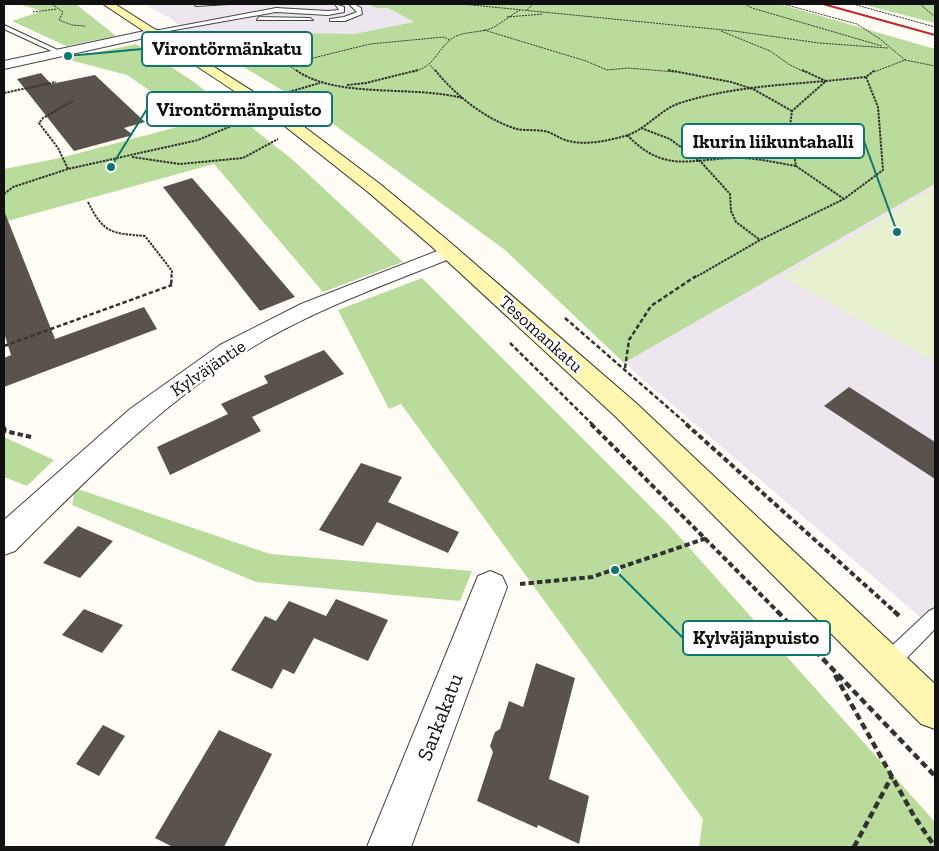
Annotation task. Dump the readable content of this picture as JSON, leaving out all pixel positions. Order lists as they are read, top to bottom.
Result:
{
  "streets": {
    "main road": ["Tesomankatu"],
    "street": ["Kylväjäntie", "Sarkakatu"]
  },
  "crossings": [
    ["Tesomankatu", "Kylväjäntie"]
  ],
  "places": [
    "Virontörmänkatu",
    "Virontörmänpuisto",
    "Ikurin liikuntahalli",
    "Kylväjänpuisto"
  ]
}
